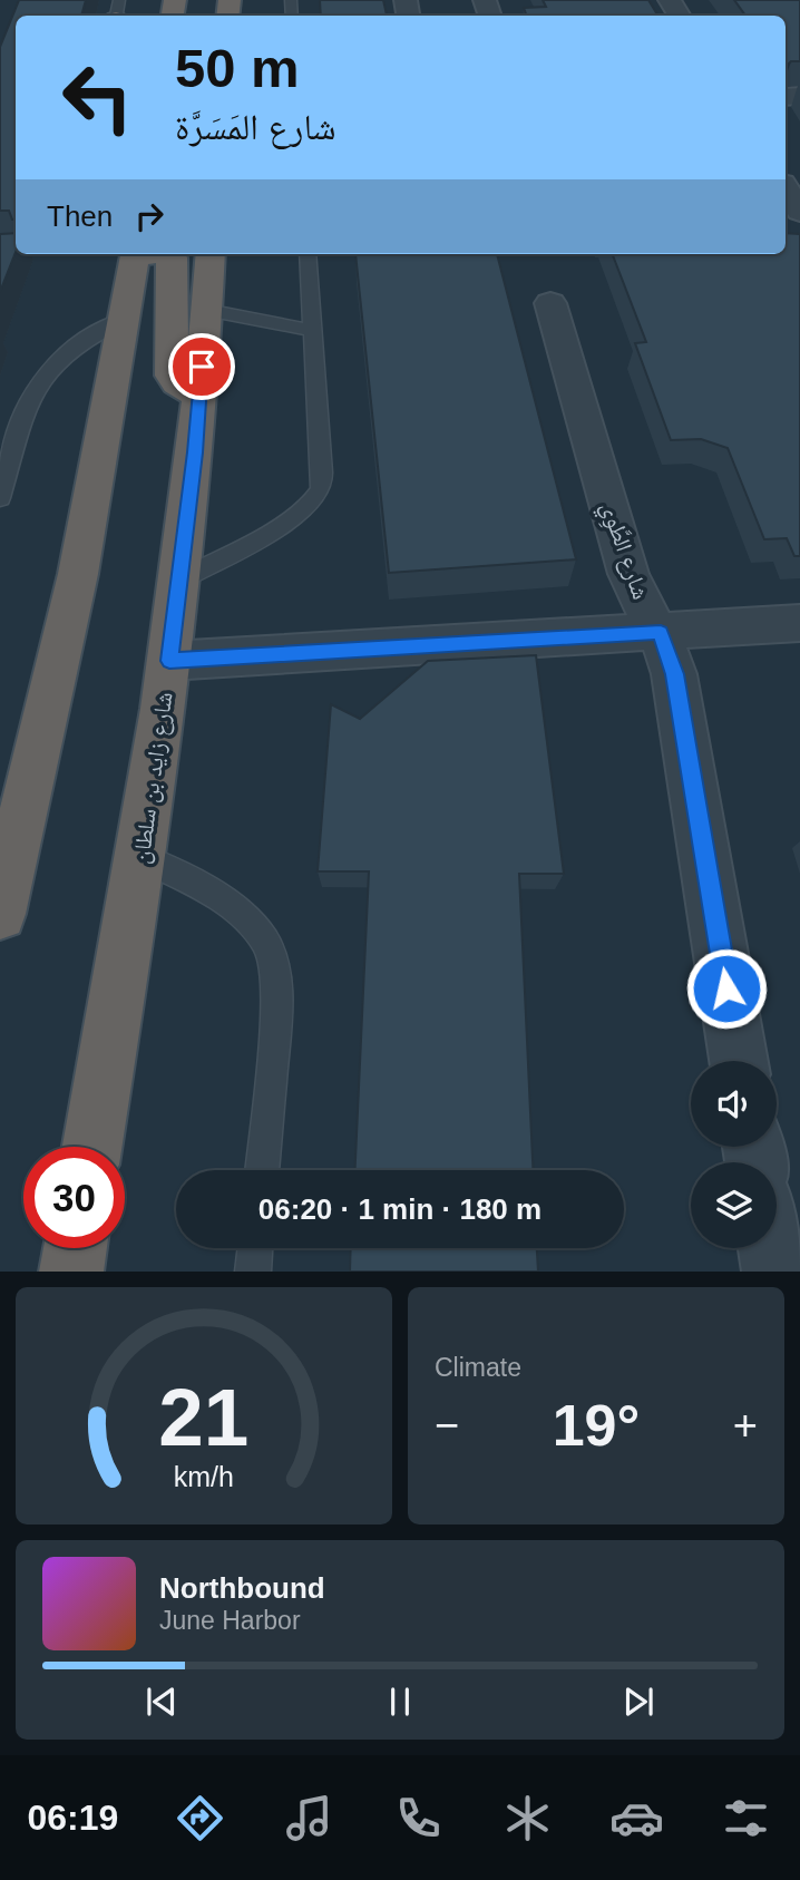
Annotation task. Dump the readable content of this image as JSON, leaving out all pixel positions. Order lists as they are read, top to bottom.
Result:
{
  "streets": {
    "highway": ["شارع زايد بن سلطان"],
    "street": ["شارع الطَّوِي"]
  },
  "page": {
    "turn": ["50 m", "شارع المَسَرَّة"],
    "then": "Then",
    "limit": "30",
    "trip": "06:20 · 1 min · 180 m",
    "tile": "Climate",
    "heat": ["−", "19°", "+"],
    "song": ["Northbound", "June Harbor"],
    "tabs": "06:19",
    "gauge": ["21", "km/h"]
  }
}
